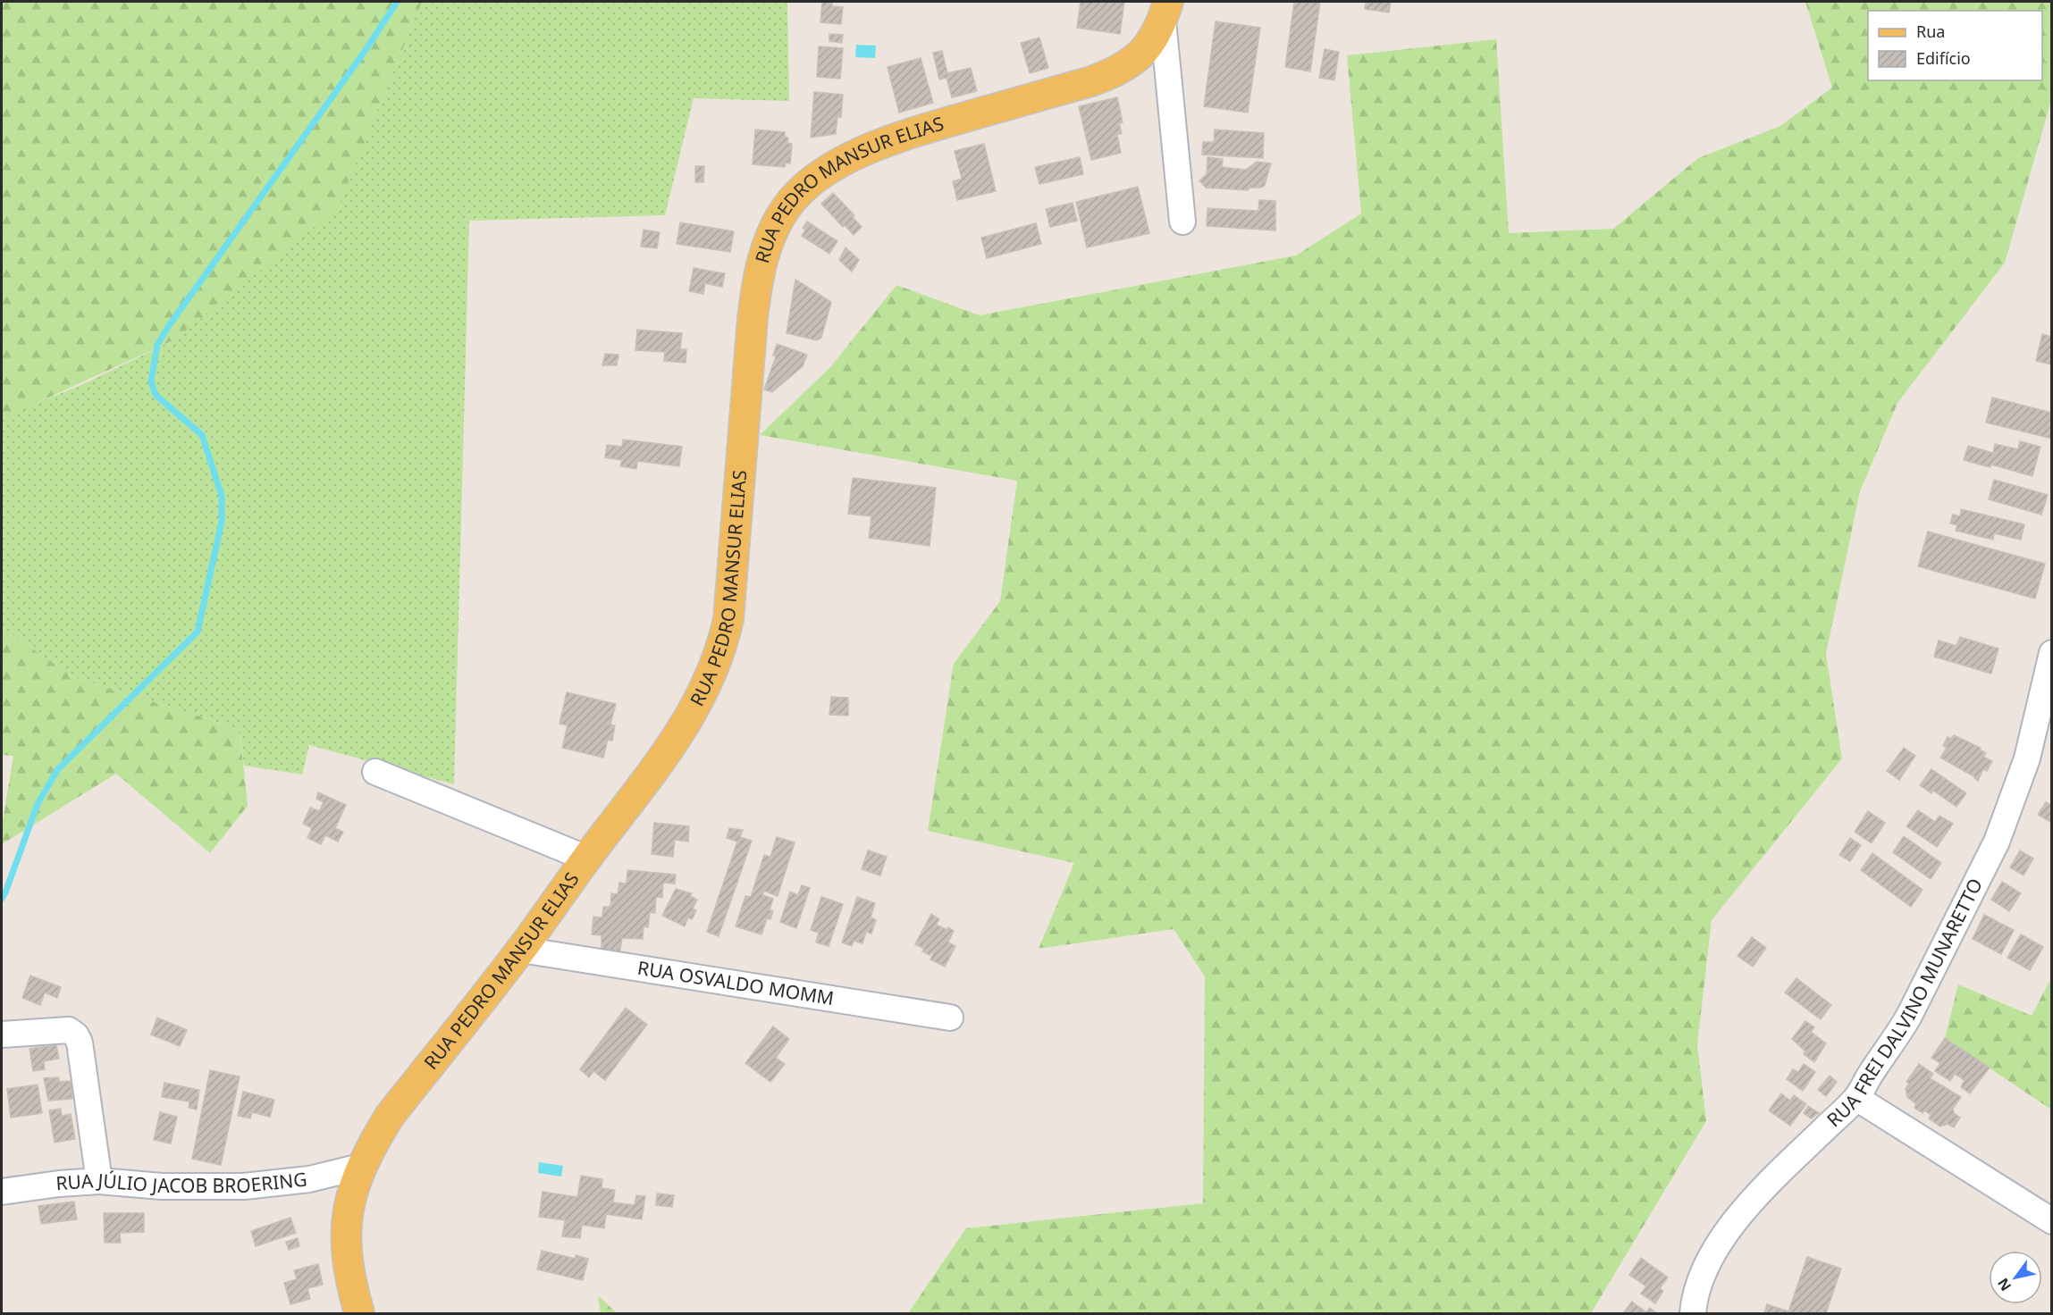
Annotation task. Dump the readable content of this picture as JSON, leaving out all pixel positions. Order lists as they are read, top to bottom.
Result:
{
  "streets": {
    "main road": ["RUA PEDRO MANSUR ELIAS"],
    "street": ["RUA OSVALDO MOMM", "RUA FREI DALVINO MUNARETTO", "RUA JÚLIO JACOB BROERING"]
  },
  "crossings": [
    ["RUA PEDRO MANSUR ELIAS", "RUA OSVALDO MOMM"],
    ["RUA PEDRO MANSUR ELIAS", "RUA JÚLIO JACOB BROERING"]
  ],
  "legend": ["Rua", "Edifício"],
  "north": "bottom left"
}
